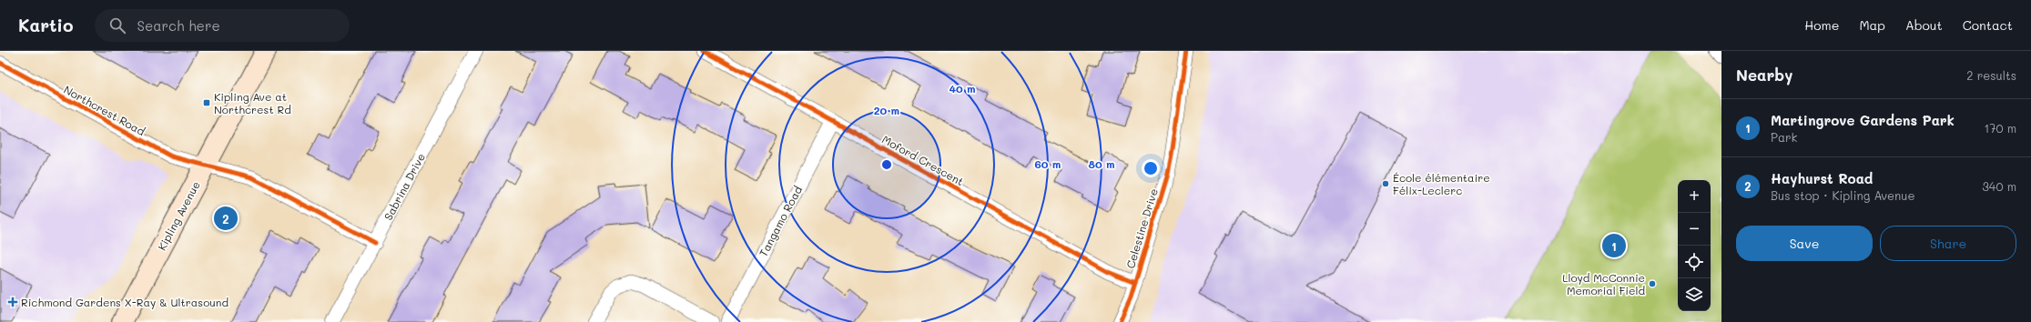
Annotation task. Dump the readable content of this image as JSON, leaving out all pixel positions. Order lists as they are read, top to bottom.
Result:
{
  "streets": {
    "main road": ["Kipling Avenue"],
    "street": [
      "Northcrest Road",
      "Moford Crescent",
      "Sabrina Drive",
      "Tangamo Road",
      "Celestine Drive"
    ]
  },
  "crossings": [
    ["Northcrest Road", "Sabrina Drive"],
    ["Northcrest Road", "Kipling Avenue"],
    ["Moford Crescent", "Tangamo Road"],
    ["Moford Crescent", "Celestine Drive"]
  ],
  "places": {
    "transit": ["Kipling Ave at Northcrest Rd"],
    "other": ["École élémentaire Félix-Leclerc", "Lloyd McConnie Memorial Field"],
    "health": ["Richmond Gardens X-Ray & Ultrasound"]
  },
  "page": {
    "header": "Kartio",
    "search": "Search here",
    "nav": [
      "Home",
      "Map",
      "About",
      "Contact"
    ],
    "heading": ["Nearby", "2 results"],
    "list": [
      {
        "mark": "1",
        "name": "Martingrove Gardens Park",
        "note": "Park",
        "value": "170 m"
      },
      {
        "mark": "2",
        "name": "Hayhurst Road",
        "note": "Bus stop · Kipling Avenue",
        "value": "340 m"
      }
    ],
    "map_buttons": ["+", "−"],
    "pins": ["2", "1"],
    "buttons": ["Save", "Share"]
  },
  "rings": [
    "40 m",
    "20 m",
    "60 m",
    "80 m"
  ]
}
